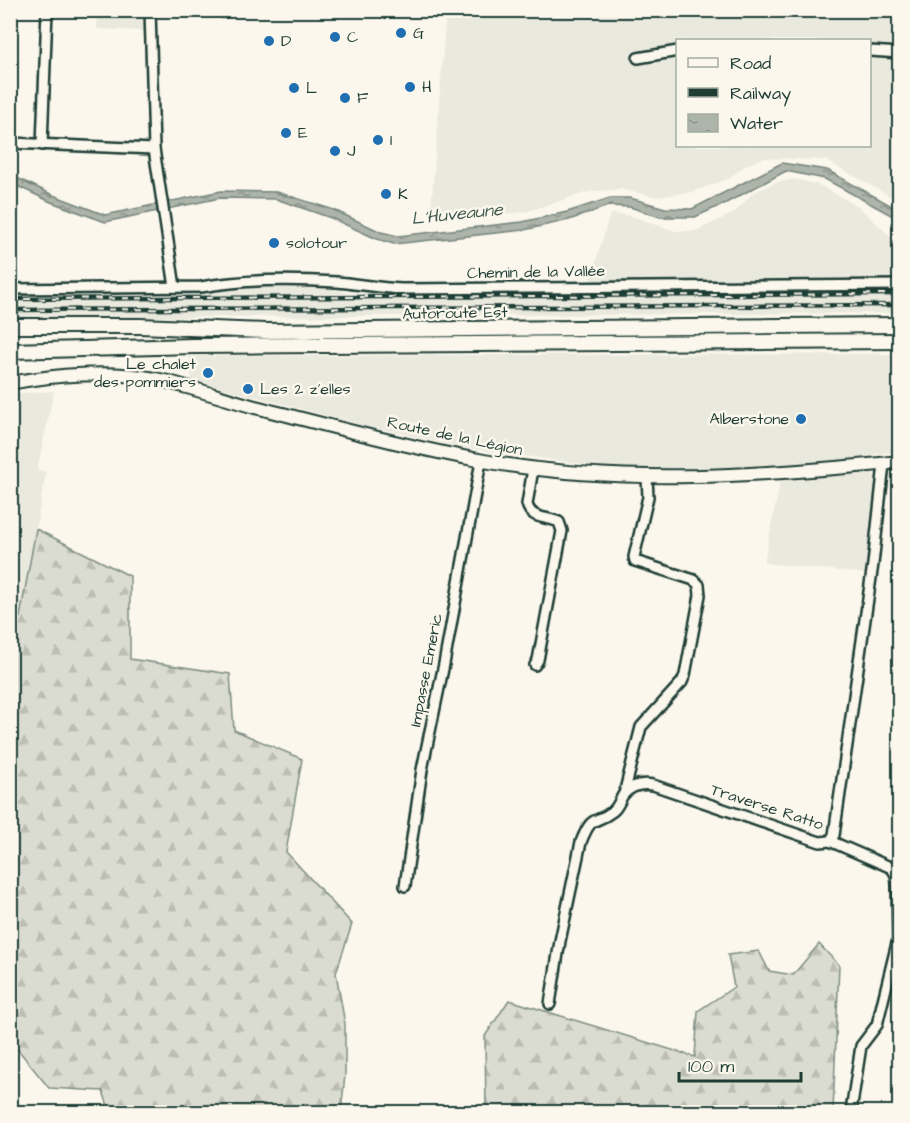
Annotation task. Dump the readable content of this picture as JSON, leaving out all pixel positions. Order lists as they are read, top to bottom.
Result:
{
  "streets": {
    "highway": ["Autoroute Est"],
    "main road": ["Route de la Légion"],
    "street": ["Chemin de la Vallée", "Impasse Emeric", "Traverse Ratto"]
  },
  "crossings": [
    ["Route de la Légion", "Impasse Emeric"],
    ["Route de la Légion", "Traverse Ratto"]
  ],
  "water": ["L'Huveaune"],
  "places": [
    "G",
    "C",
    "D",
    "H",
    "L",
    "F",
    "E",
    "I",
    "J",
    "K",
    "solotour",
    "Le chalet des pommiers",
    "Les 2 z'elles",
    "Alberstone"
  ],
  "legend": ["Road", "Railway", "Water"],
  "scale_bar": "100 m"
}
